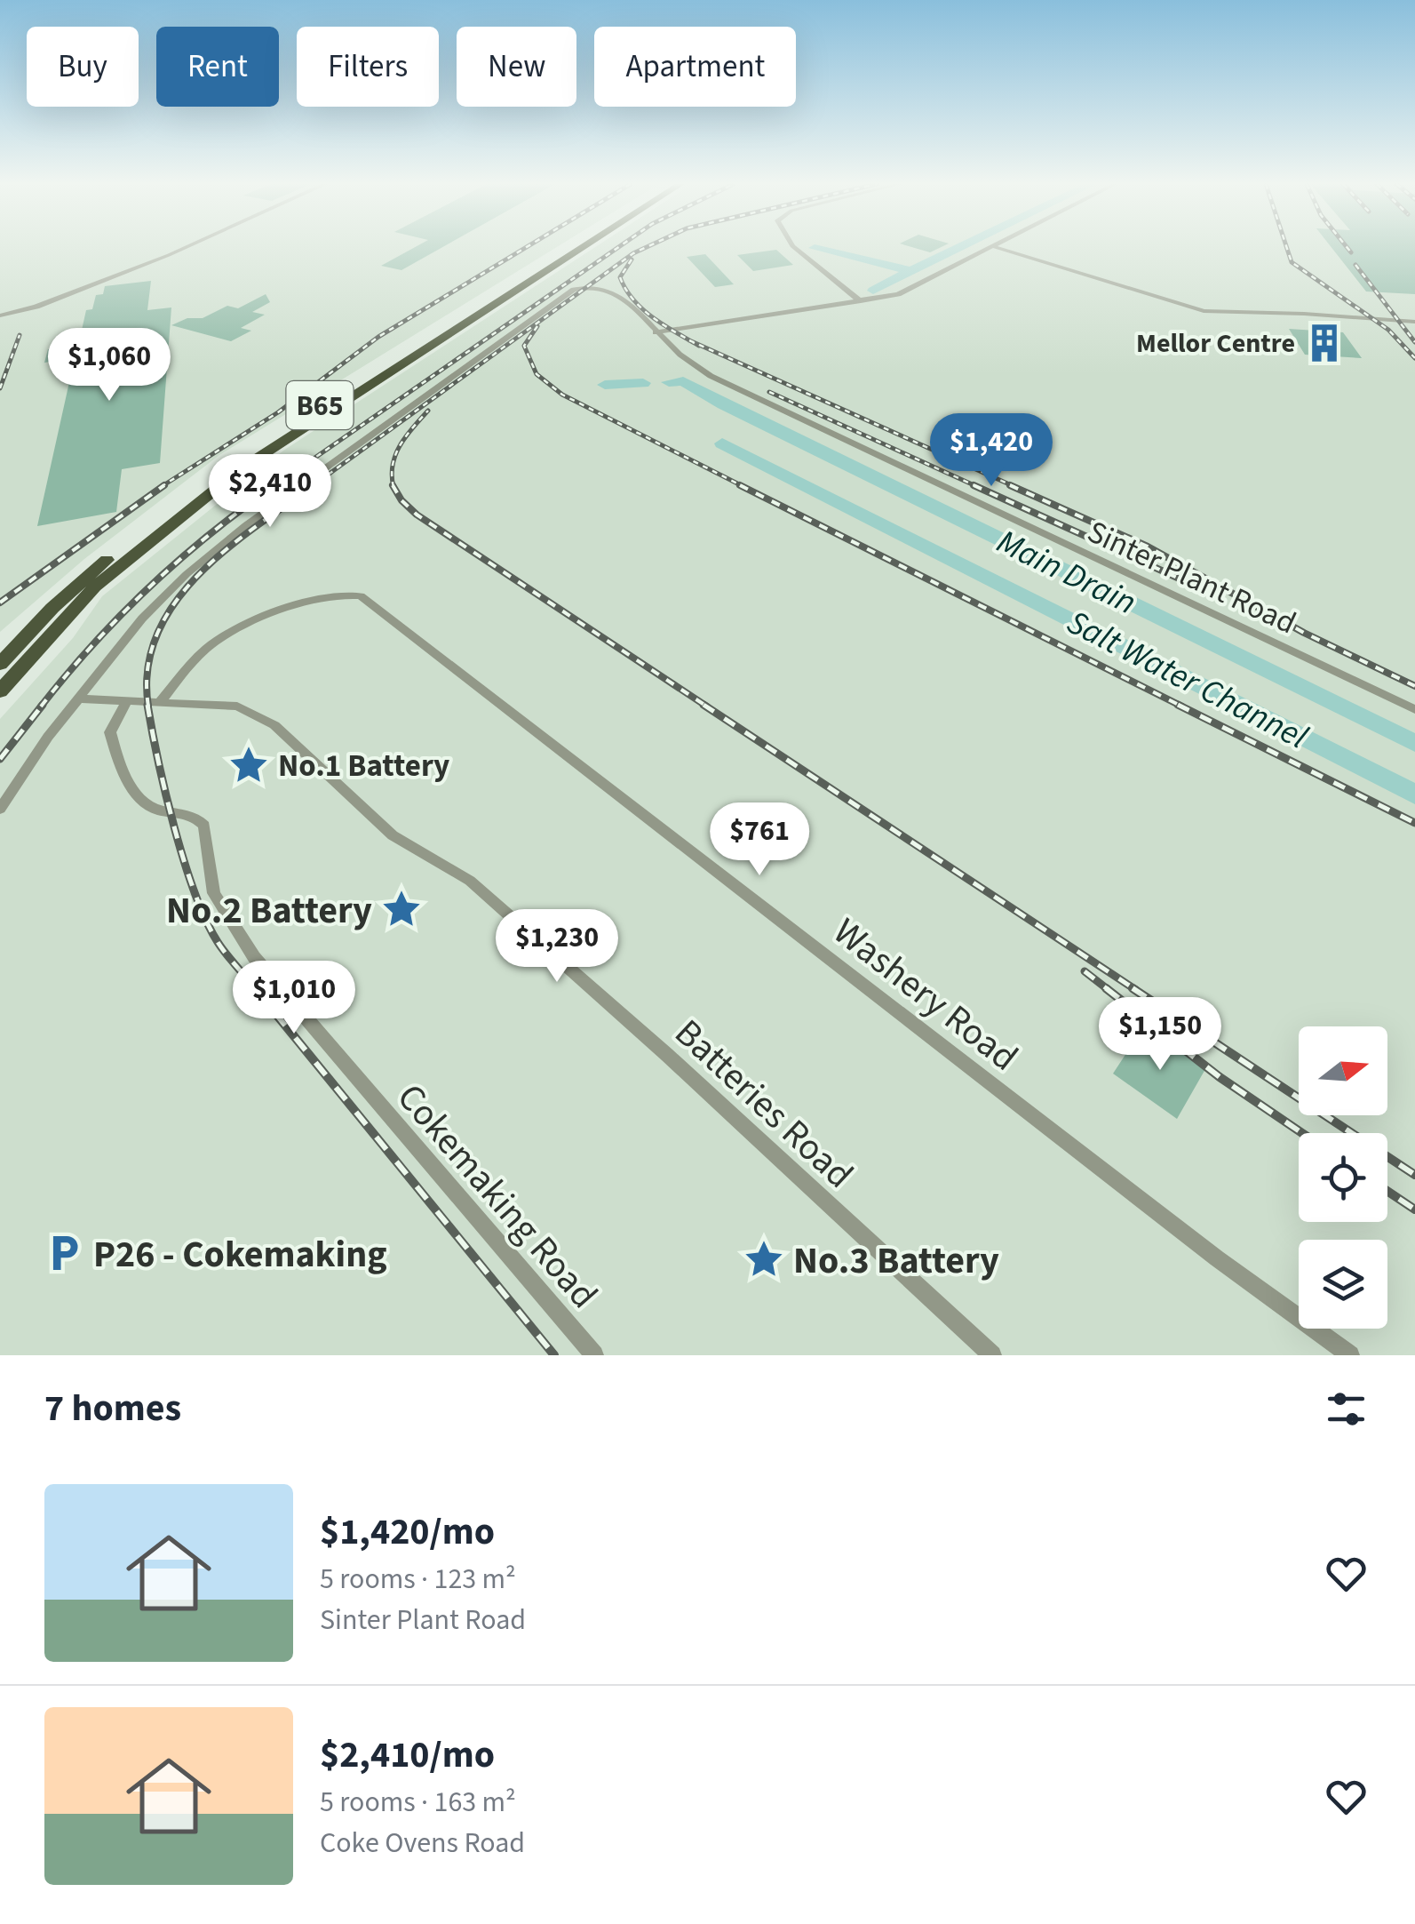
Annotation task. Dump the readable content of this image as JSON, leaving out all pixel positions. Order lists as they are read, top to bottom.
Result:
{
  "streets": {
    "main road": ["B65"],
    "street": [
      "Sinter Plant Road",
      "Washery Road",
      "Batteries Road",
      "Cokemaking Road"
    ]
  },
  "crossings": [
    ["Sinter Plant Road", "Batteries Road"],
    ["Washery Road", "Batteries Road"],
    ["Batteries Road", "Cokemaking Road"]
  ],
  "water": ["Main Drain", "Salt Water Channel"],
  "places": {
    "building": ["Mellor Centre"],
    "place": ["No.1 Battery", "No.2 Battery", "No.3 Battery"],
    "parking": ["P26 - Cokemaking"]
  },
  "north": "right",
  "page": {
    "chip": [
      "Buy",
      "Rent",
      "Filters",
      "New",
      "Apartment"
    ],
    "price": [
      "$1,060",
      "$1,420",
      "$2,410",
      "$761",
      "$1,230",
      "$1,010",
      "$1,150"
    ],
    "heading": "7 homes",
    "list": [
      {
        "name": "$1,420/mo",
        "note": "5 rooms · 123 m² · Sinter Plant Road"
      },
      {
        "name": "$2,410/mo",
        "note": "5 rooms · 163 m² · Coke Ovens Road"
      }
    ]
  }
}
